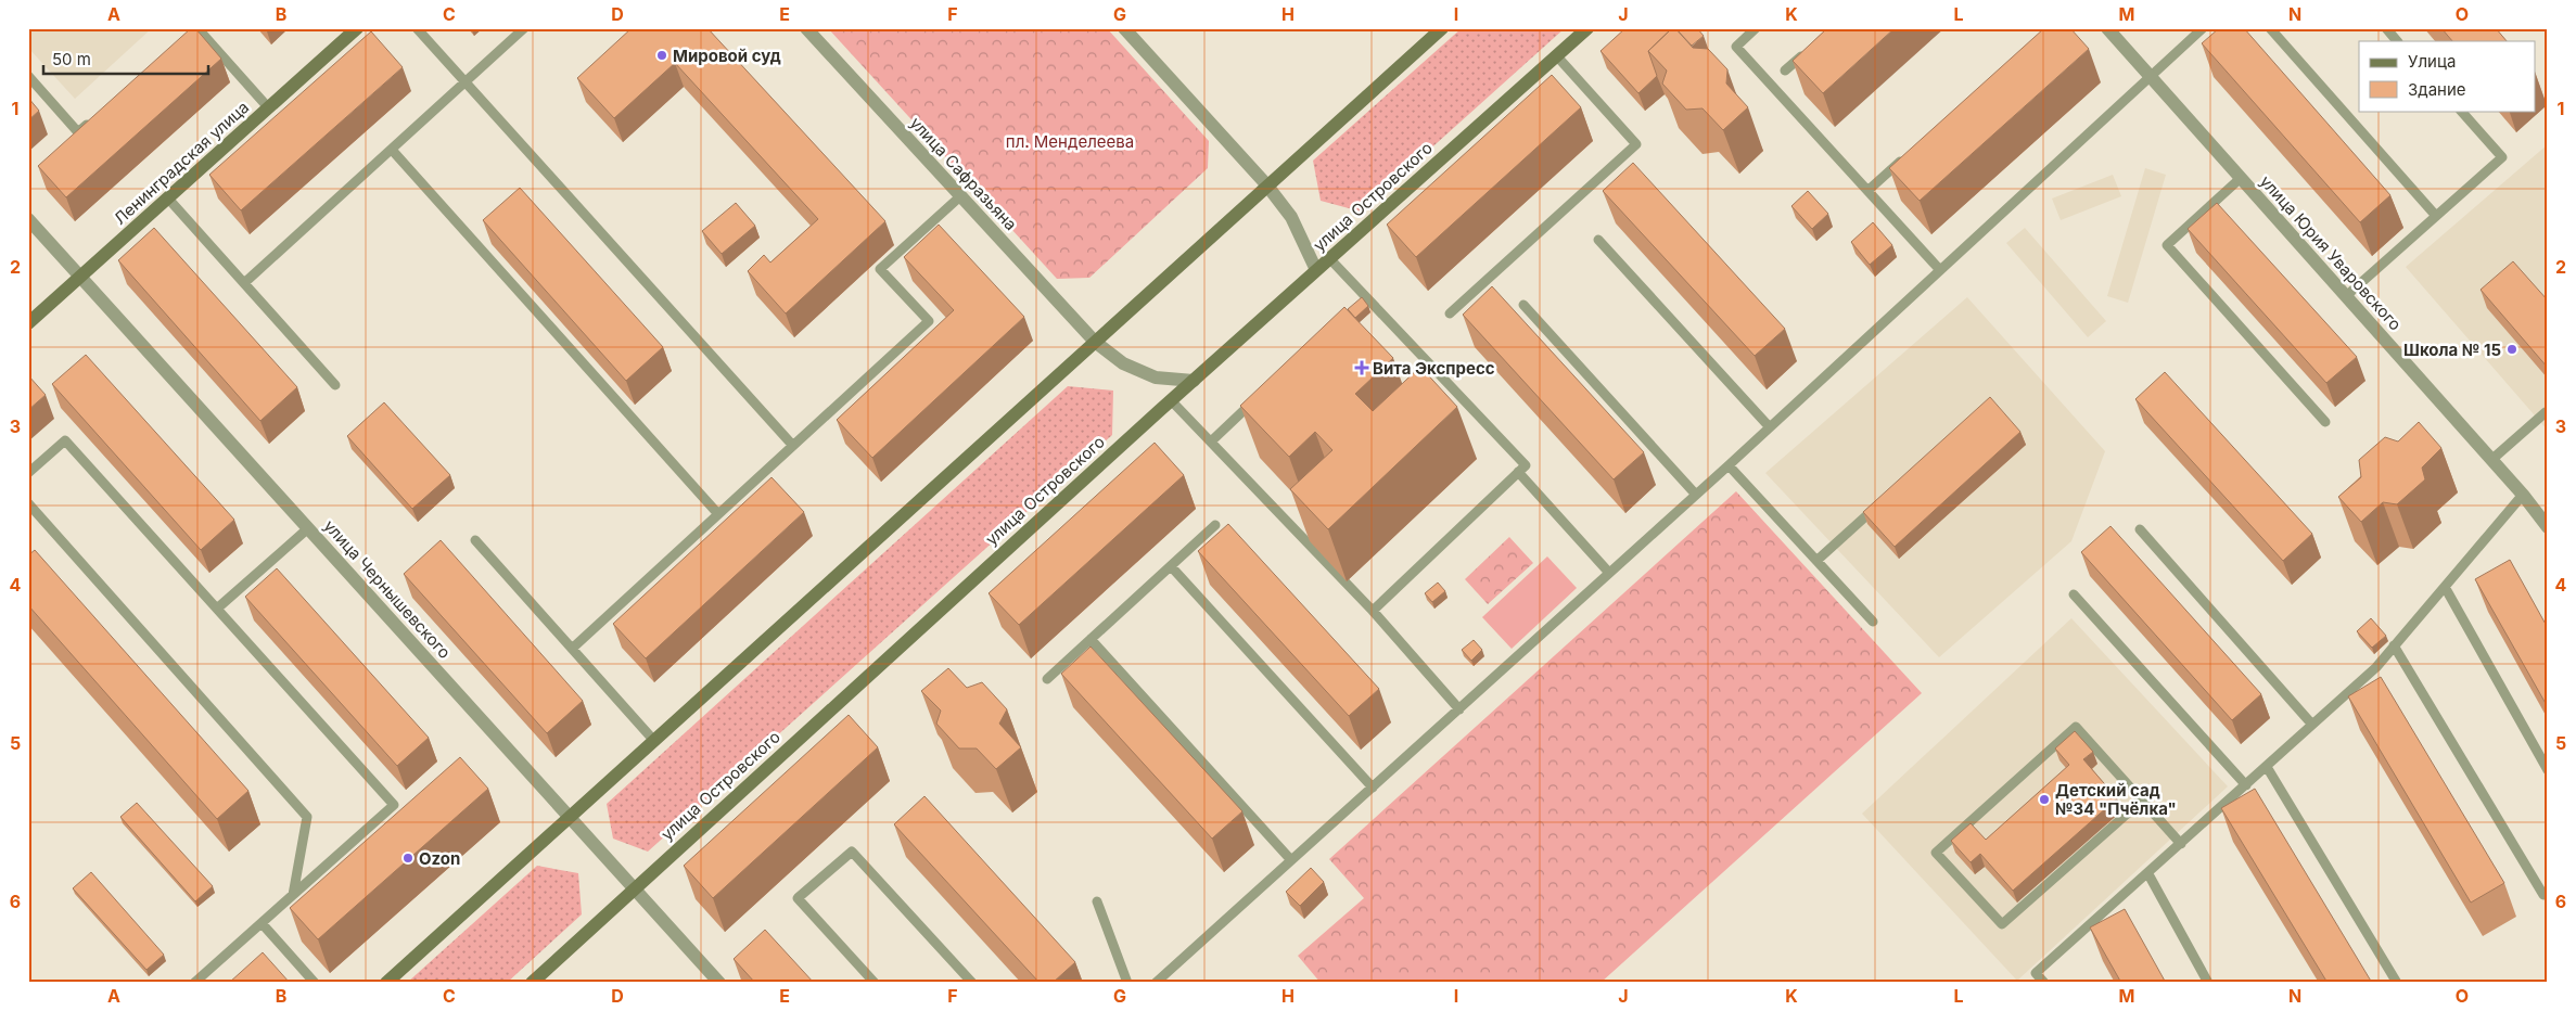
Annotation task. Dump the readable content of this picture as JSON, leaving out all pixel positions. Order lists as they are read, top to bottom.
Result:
{
  "streets": {
    "main road": ["Ленинградская улица", "улица Островского"],
    "street": ["улица Сафразьяна", "улица Юрия Уваровского", "улица Чернышевского"]
  },
  "crossings": [
    ["Ленинградская улица", "улица Чернышевского"],
    ["улица Сафразьяна", "улица Островского"],
    ["улица Островского", "улица Чернышевского"]
  ],
  "parks": ["пл. Менделеева"],
  "places": {
    "other": [
      "Мировой суд",
      "Школа № 15",
      "Детский сад №34 \"Пчёлка\"",
      "Ozon"
    ],
    "health": ["Вита Экспресс"]
  },
  "legend": ["Улица", "Здание"],
  "scale_bar": "50 m",
  "grid": {
    "columns": [
      "A",
      "B",
      "C",
      "D",
      "E",
      "F",
      "G",
      "H",
      "I",
      "J",
      "K",
      "L",
      "M",
      "N",
      "O"
    ],
    "rows": [
      "1",
      "2",
      "3",
      "4",
      "5",
      "6"
    ]
  }
}
